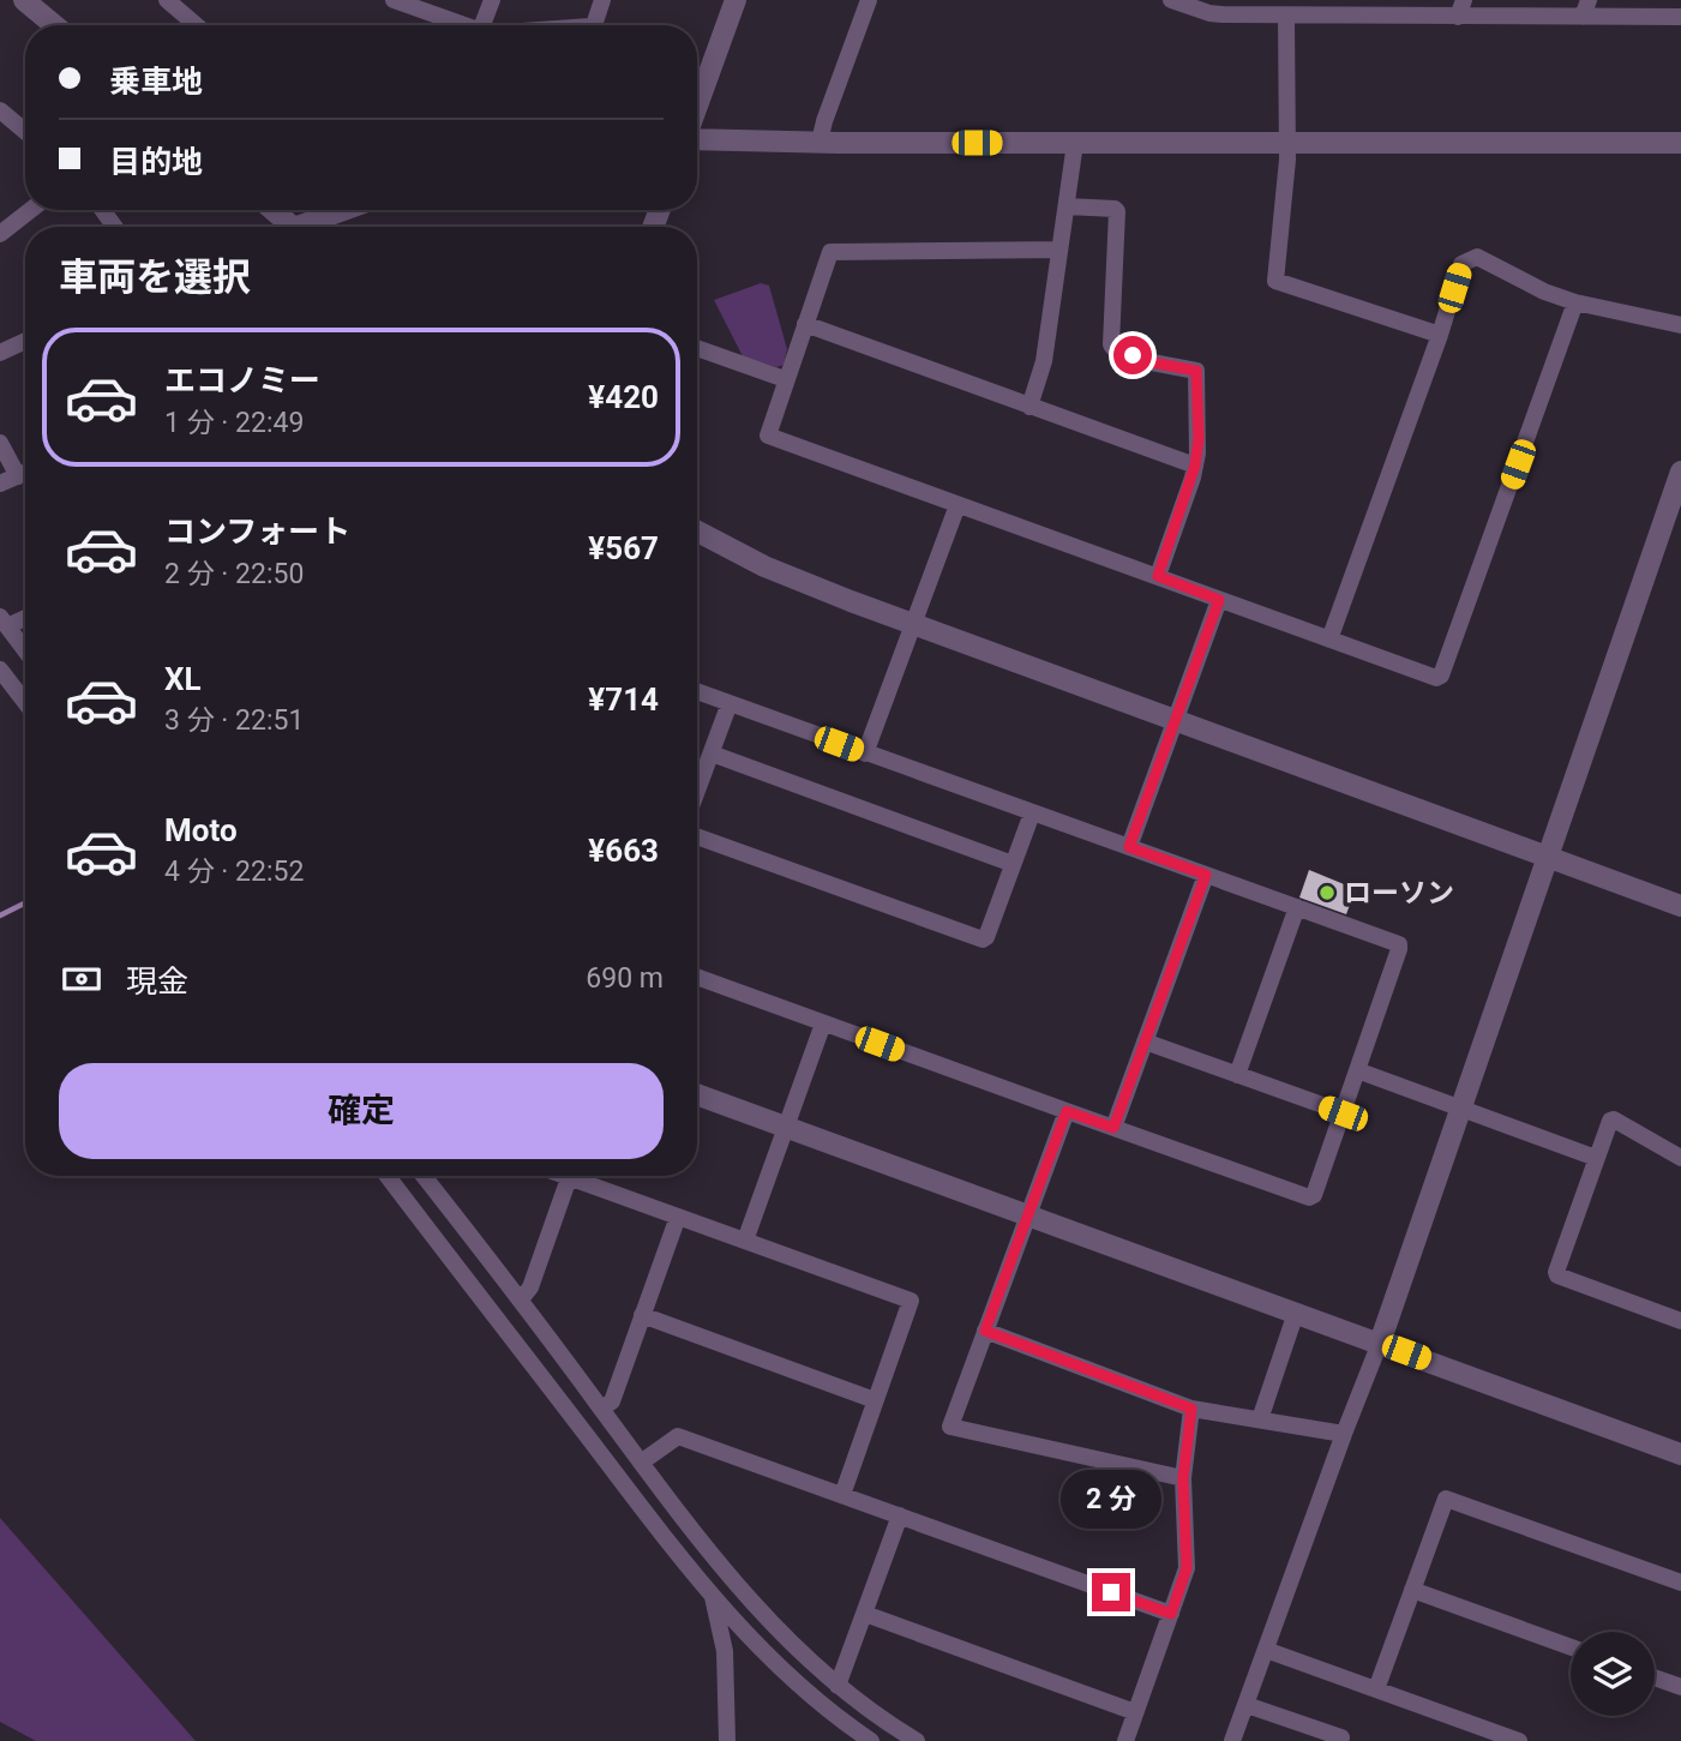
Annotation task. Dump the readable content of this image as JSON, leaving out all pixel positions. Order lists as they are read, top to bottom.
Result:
{
  "places": ["ローソン"],
  "page": {
    "banner": ["乗車地", "目的地"],
    "heading": "車両を選択",
    "list": [
      {
        "name": "エコノミー",
        "note": "1 分 · 22:49",
        "value": "¥420"
      },
      {
        "name": "コンフォート",
        "note": "2 分 · 22:50",
        "value": "¥567"
      },
      {
        "name": "XL",
        "note": "3 分 · 22:51",
        "value": "¥714"
      },
      {
        "name": "Moto",
        "note": "4 分 · 22:52",
        "value": "¥663"
      }
    ],
    "pay": ["現金", "690 m"],
    "buttons": "確定",
    "bubble": "2 分"
  }
}
